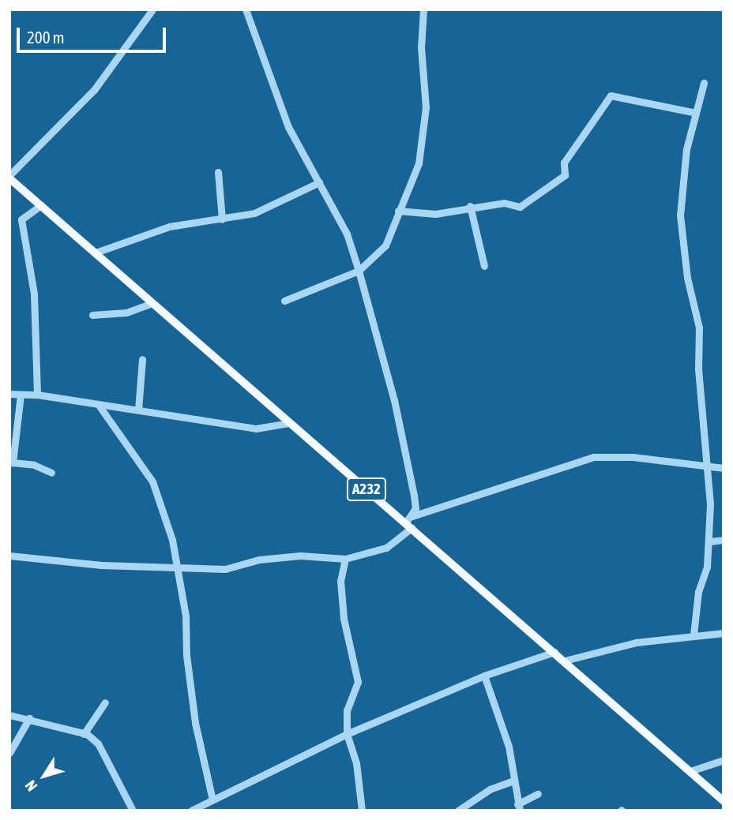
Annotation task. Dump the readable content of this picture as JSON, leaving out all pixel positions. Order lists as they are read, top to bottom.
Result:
{
  "streets": {
    "main road": ["A232"]
  },
  "scale_bar": "200 m",
  "north": "bottom left"
}
